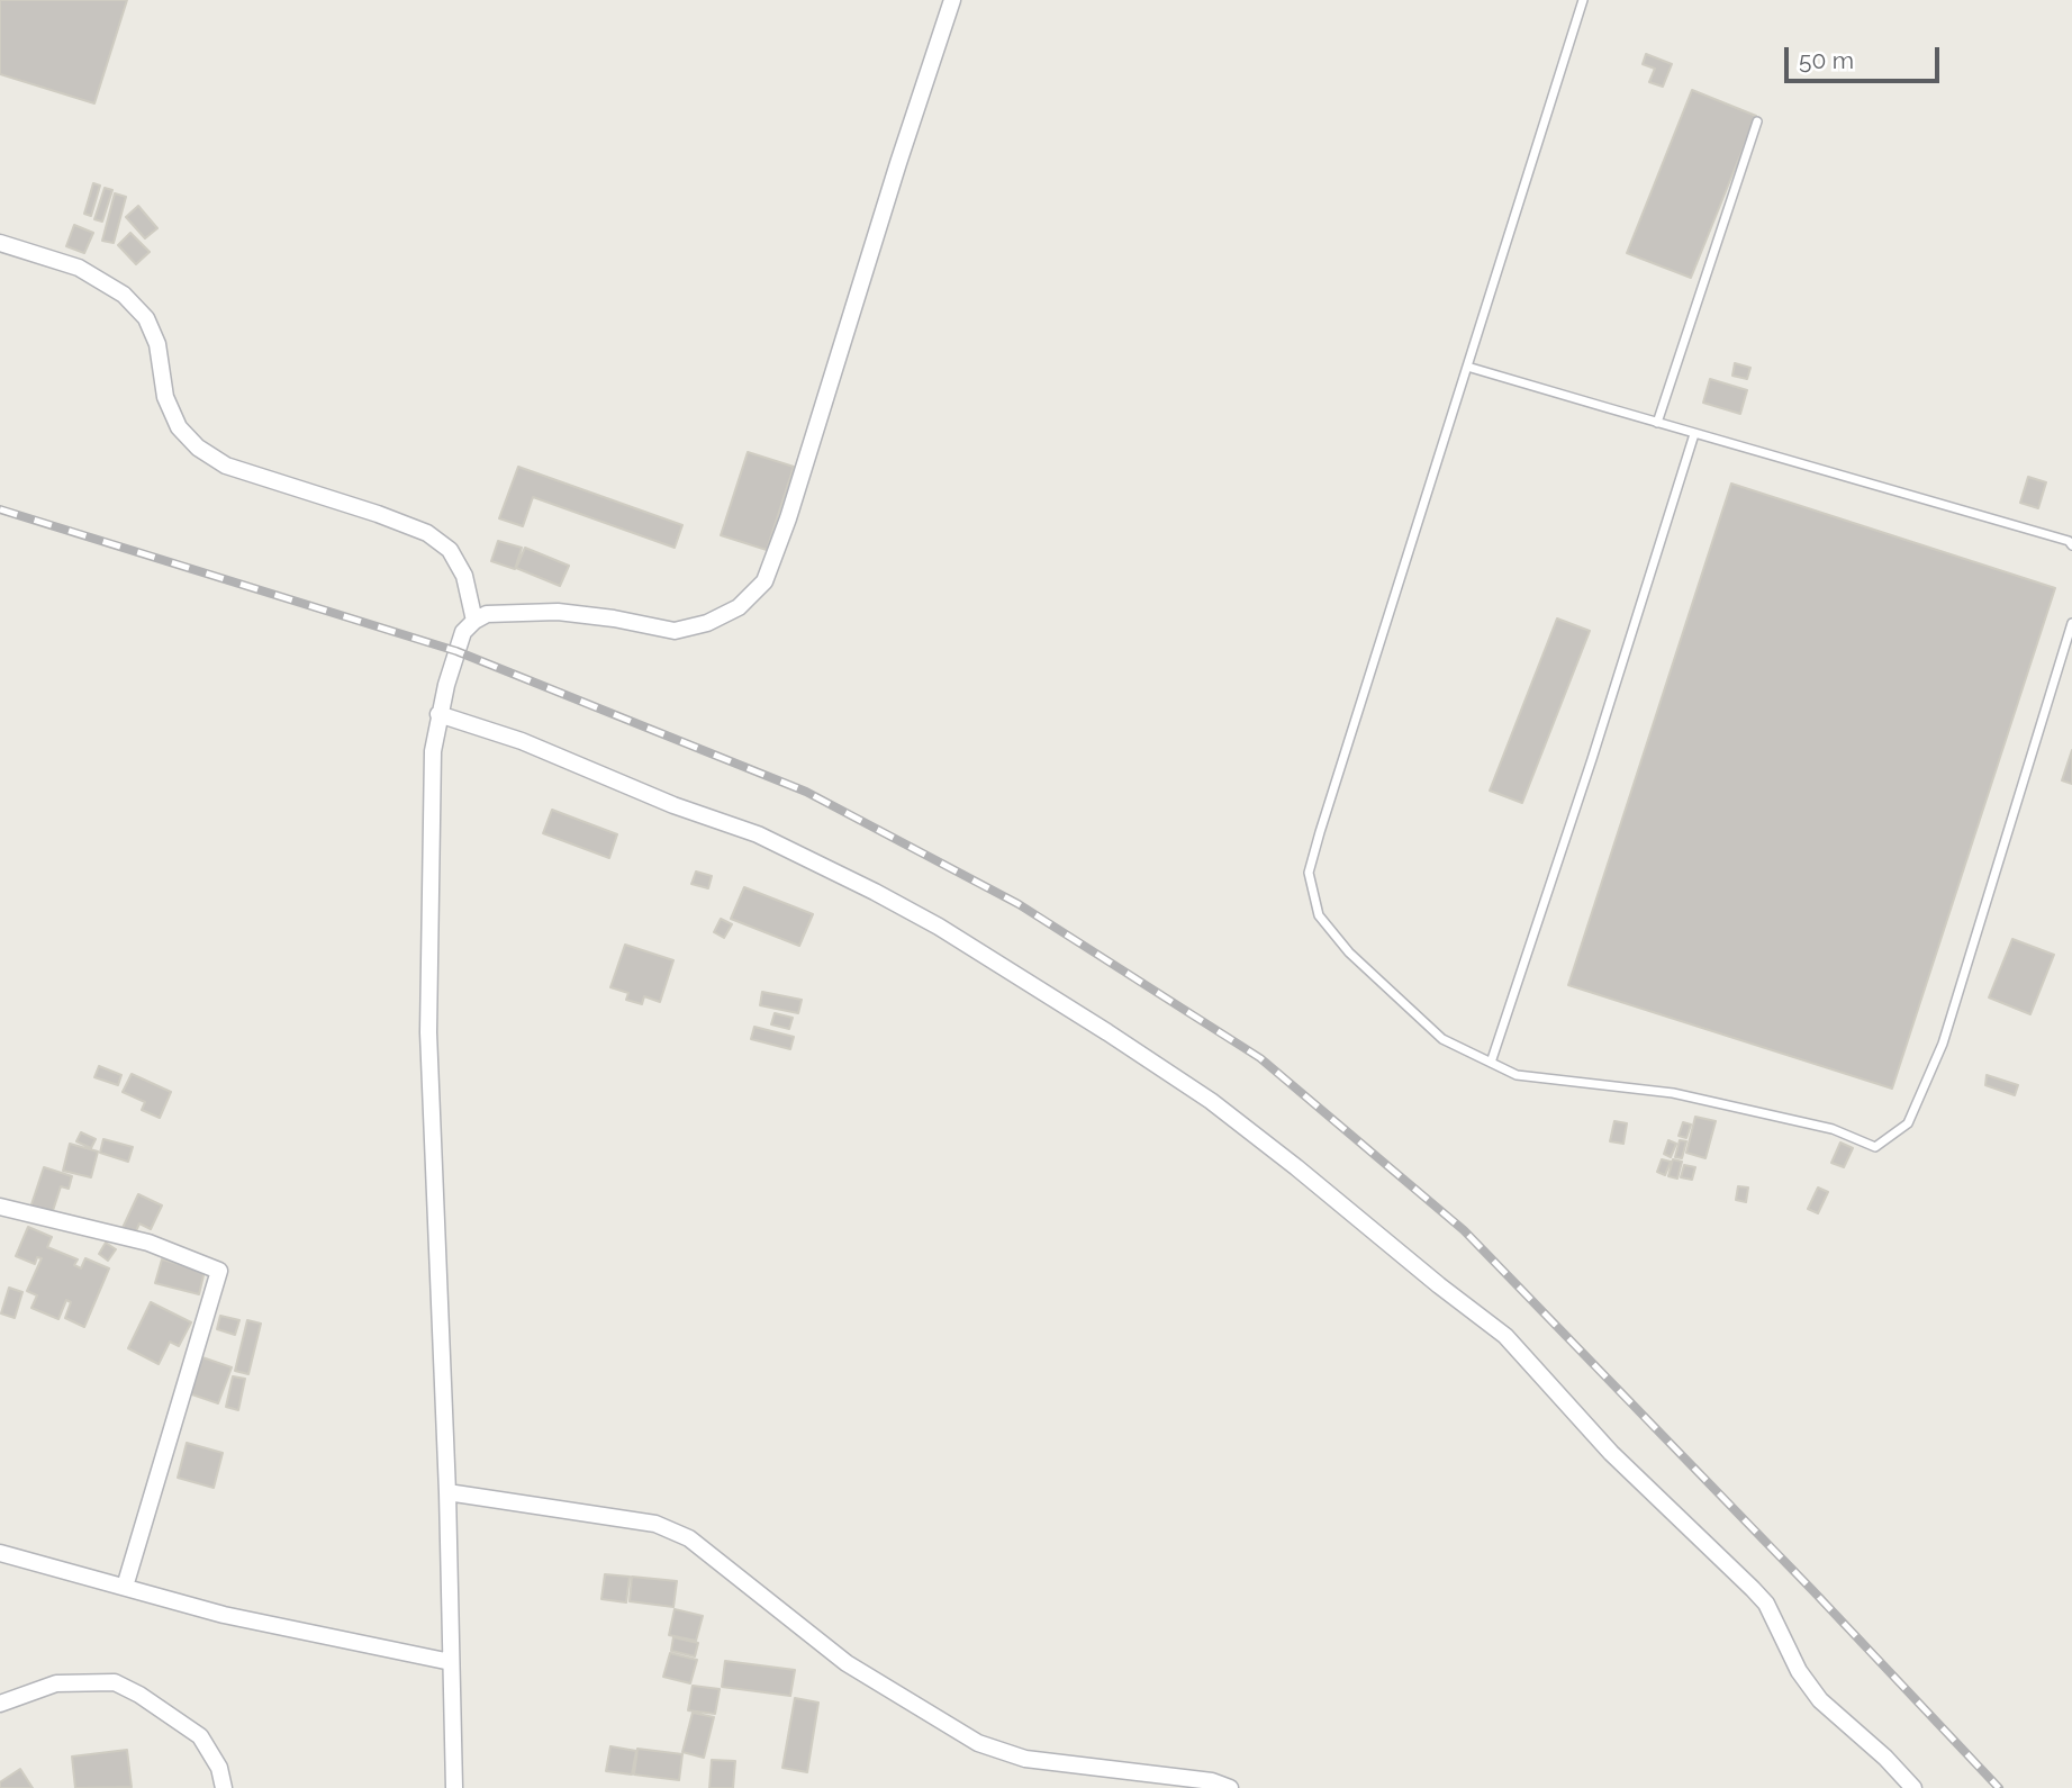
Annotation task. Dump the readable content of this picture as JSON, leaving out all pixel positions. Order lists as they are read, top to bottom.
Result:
{
  "scale_bar": "50 m"
}
